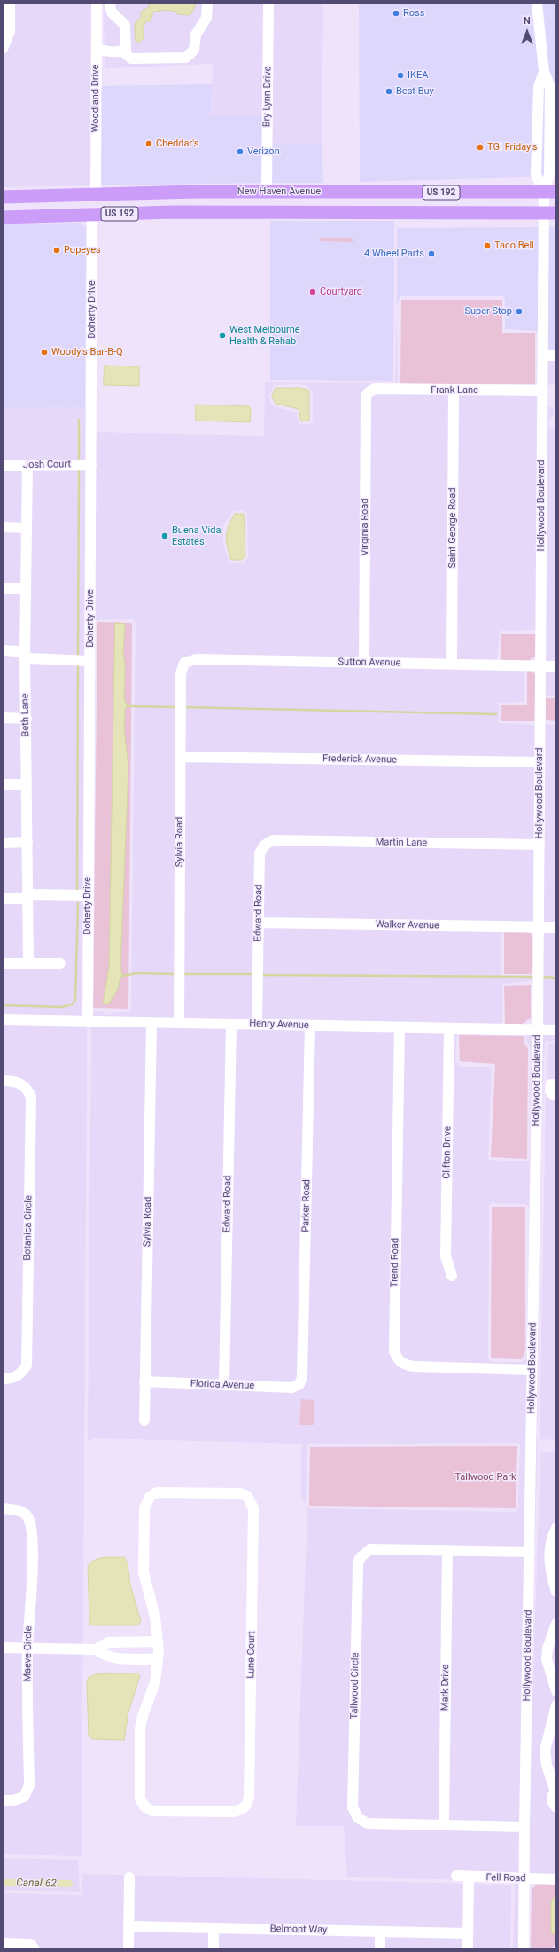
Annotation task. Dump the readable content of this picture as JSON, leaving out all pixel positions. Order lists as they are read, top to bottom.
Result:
{
  "streets": {
    "main road": ["New Haven Avenue", "US 192"],
    "street": [
      "Bry Lynn Drive",
      "Woodland Drive",
      "Doherty Drive",
      "Frank Lane",
      "Josh Court",
      "Hollywood Boulevard",
      "Virginia Road",
      "Saint George Road",
      "Sutton Avenue",
      "Beth Lane",
      "Frederick Avenue",
      "Sylvia Road",
      "Martin Lane",
      "Edward Road",
      "Walker Avenue",
      "Henry Avenue",
      "Clifton Drive",
      "Parker Road",
      "Botanica Circle",
      "Trend Road",
      "Florida Avenue",
      "Maeve Circle",
      "Lune Court",
      "Tallwood Circle",
      "Mark Drive",
      "Fell Road",
      "Belmont Way"
    ]
  },
  "crossings": [
    ["Bry Lynn Drive", "New Haven Avenue"],
    ["Woodland Drive", "New Haven Avenue"],
    ["New Haven Avenue", "Doherty Drive"],
    ["New Haven Avenue", "Hollywood Boulevard"],
    ["Doherty Drive", "Josh Court"],
    ["Doherty Drive", "Henry Avenue"],
    ["Frank Lane", "Hollywood Boulevard"],
    ["Frank Lane", "Virginia Road"],
    ["Frank Lane", "Saint George Road"],
    ["Josh Court", "Beth Lane"],
    ["Hollywood Boulevard", "Sutton Avenue"],
    ["Hollywood Boulevard", "Frederick Avenue"],
    ["Hollywood Boulevard", "Martin Lane"],
    ["Hollywood Boulevard", "Walker Avenue"],
    ["Hollywood Boulevard", "Henry Avenue"],
    ["Hollywood Boulevard", "Trend Road"],
    ["Hollywood Boulevard", "Tallwood Circle"],
    ["Hollywood Boulevard", "Fell Road"],
    ["Virginia Road", "Sutton Avenue"],
    ["Saint George Road", "Sutton Avenue"],
    ["Sutton Avenue", "Sylvia Road"],
    ["Frederick Avenue", "Sylvia Road"],
    ["Sylvia Road", "Henry Avenue"],
    ["Sylvia Road", "Florida Avenue"],
    ["Martin Lane", "Edward Road"],
    ["Edward Road", "Walker Avenue"],
    ["Edward Road", "Henry Avenue"],
    ["Edward Road", "Florida Avenue"],
    ["Henry Avenue", "Clifton Drive"],
    ["Henry Avenue", "Parker Road"],
    ["Henry Avenue", "Trend Road"],
    ["Parker Road", "Florida Avenue"],
    ["Tallwood Circle", "Mark Drive"]
  ],
  "water": ["Canal 62"],
  "parks": ["Tallwood Park"],
  "places": [
    "Ross",
    "IKEA",
    "Best Buy",
    "Cheddar's",
    "TGI Friday's",
    "Verizon",
    "Taco Bell",
    "Popeyes",
    "4 Wheel Parts",
    "Courtyard",
    "Super Stop",
    "West Melbourne Health & Rehab",
    "Woody's Bar-B-Q",
    "Buena Vida Estates"
  ],
  "north": "top"
}
